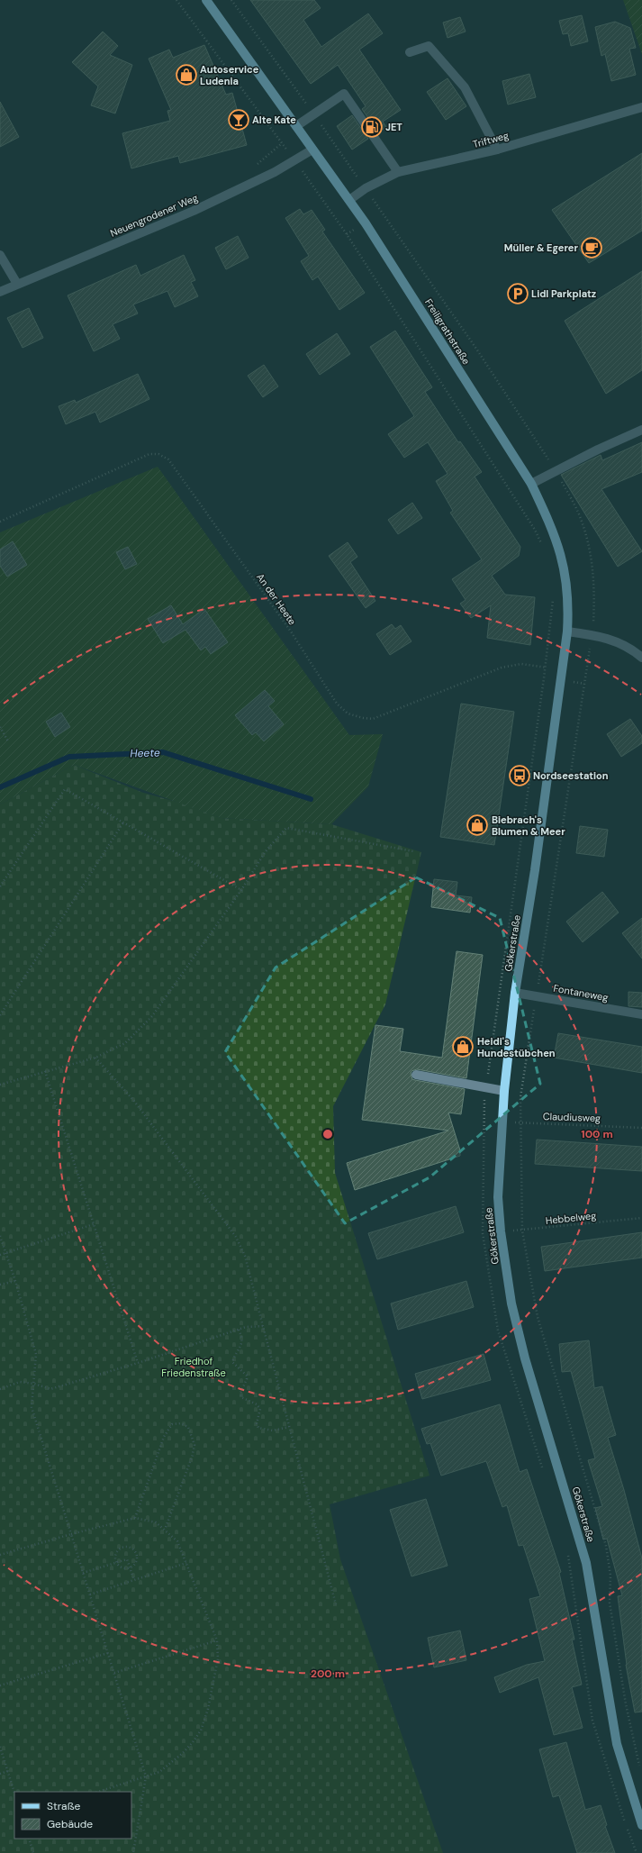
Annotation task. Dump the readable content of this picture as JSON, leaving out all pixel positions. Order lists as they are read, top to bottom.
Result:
{
  "streets": {
    "main road": ["Freiligrathstraße", "Gökerstraße"],
    "street": ["Triftweg", "Neuengrodener Weg", "Fontaneweg"],
    "path": ["An der Heete", "Claudiusweg", "Hebbelweg"]
  },
  "crossings": [
    ["Triftweg", "Freiligrathstraße"],
    ["Neuengrodener Weg", "Freiligrathstraße"],
    ["Freiligrathstraße", "Gökerstraße"],
    ["An der Heete", "Gökerstraße"],
    ["Gökerstraße", "Fontaneweg"],
    ["Gökerstraße", "Claudiusweg"],
    ["Gökerstraße", "Hebbelweg"]
  ],
  "water": ["Heete"],
  "parks": ["Friedhof Friedenstraße"],
  "places": {
    "shop": ["Autoservice Ludenia", "Biebrach's Blumen & Meer", "Heidi's Hundestübchen"],
    "bar": ["Alte Kate"],
    "fuel station": ["JET"],
    "cafe": ["Müller & Egerer"],
    "parking": ["Lidl Parkplatz"],
    "bus stop": ["Nordseestation"]
  },
  "legend": ["Straße", "Gebäude"],
  "rings": ["100 m", "200 m"]
}
